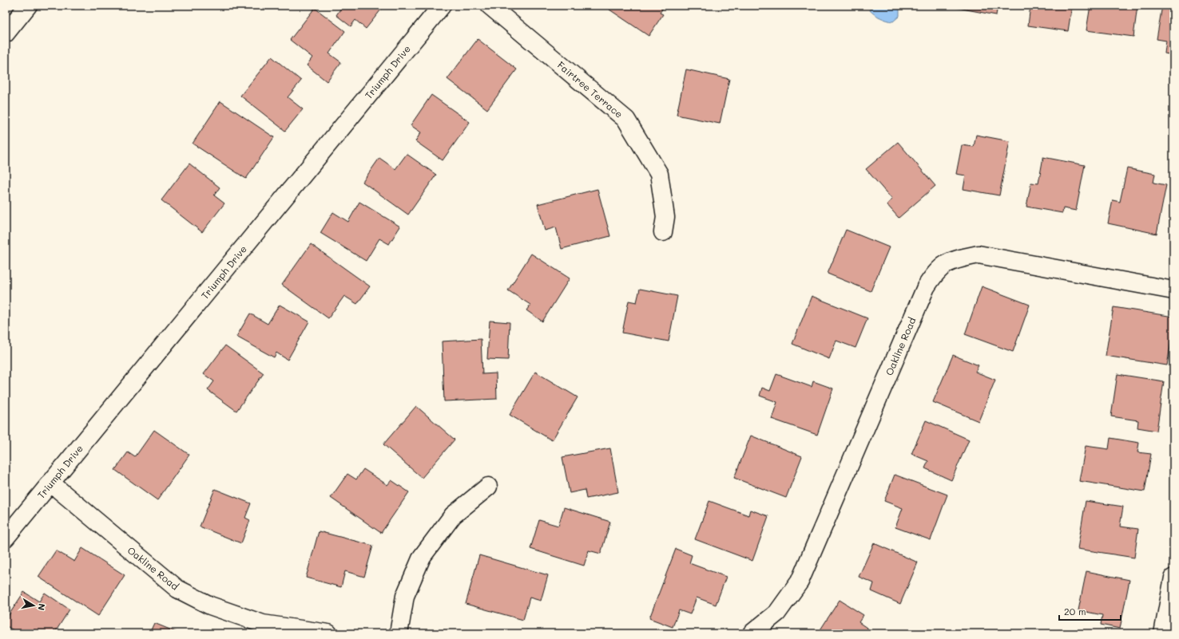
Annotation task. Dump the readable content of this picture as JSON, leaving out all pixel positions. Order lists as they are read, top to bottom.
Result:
{
  "streets": {
    "street": ["Triumph Drive", "Fairtree Terrace", "Oakline Road"]
  },
  "crossings": [
    ["Triumph Drive", "Oakline Road"]
  ],
  "scale_bar": "20 m",
  "north": "right"
}
